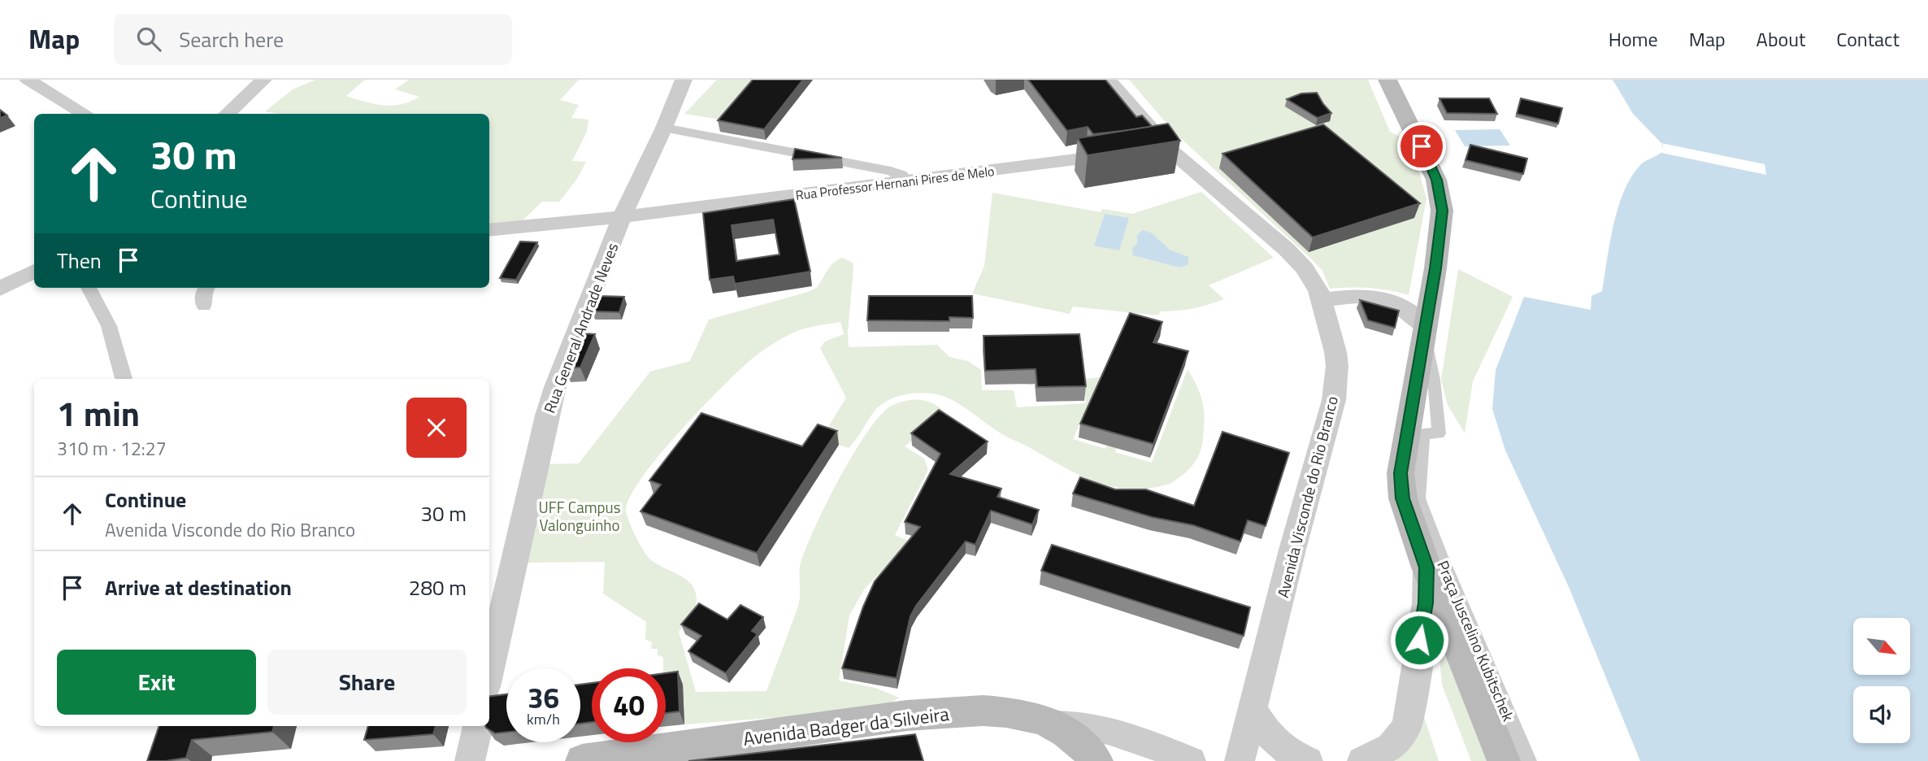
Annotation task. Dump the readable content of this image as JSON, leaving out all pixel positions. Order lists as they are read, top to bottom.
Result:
{
  "streets": {
    "main road": ["Avenida Badger da Silveira"],
    "street": [
      "Rua Professor Hernani Pires de Melo",
      "Rua General Andrade Neves",
      "Avenida Visconde do Rio Branco",
      "Praça Juscelino Kubitschek"
    ]
  },
  "crossings": [
    ["Rua Professor Hernani Pires de Melo", "Rua General Andrade Neves"]
  ],
  "parks": ["UFF Campus Valonguinho"],
  "north": "bottom right",
  "page": {
    "header": "Map",
    "search": "Search here",
    "nav": [
      "Home",
      "Map",
      "About",
      "Contact"
    ],
    "turn": ["30 m", "Continue"],
    "then": "Then",
    "heading": ["1 min", "310 m · 12:27"],
    "list": [
      {
        "name": "Continue",
        "note": "Avenida Visconde do Rio Branco",
        "value": "30 m"
      },
      {
        "name": "Arrive at destination",
        "value": "280 m"
      }
    ],
    "buttons": ["Exit", "Share"],
    "speed": "36 km/h",
    "limit": "40"
  }
}
